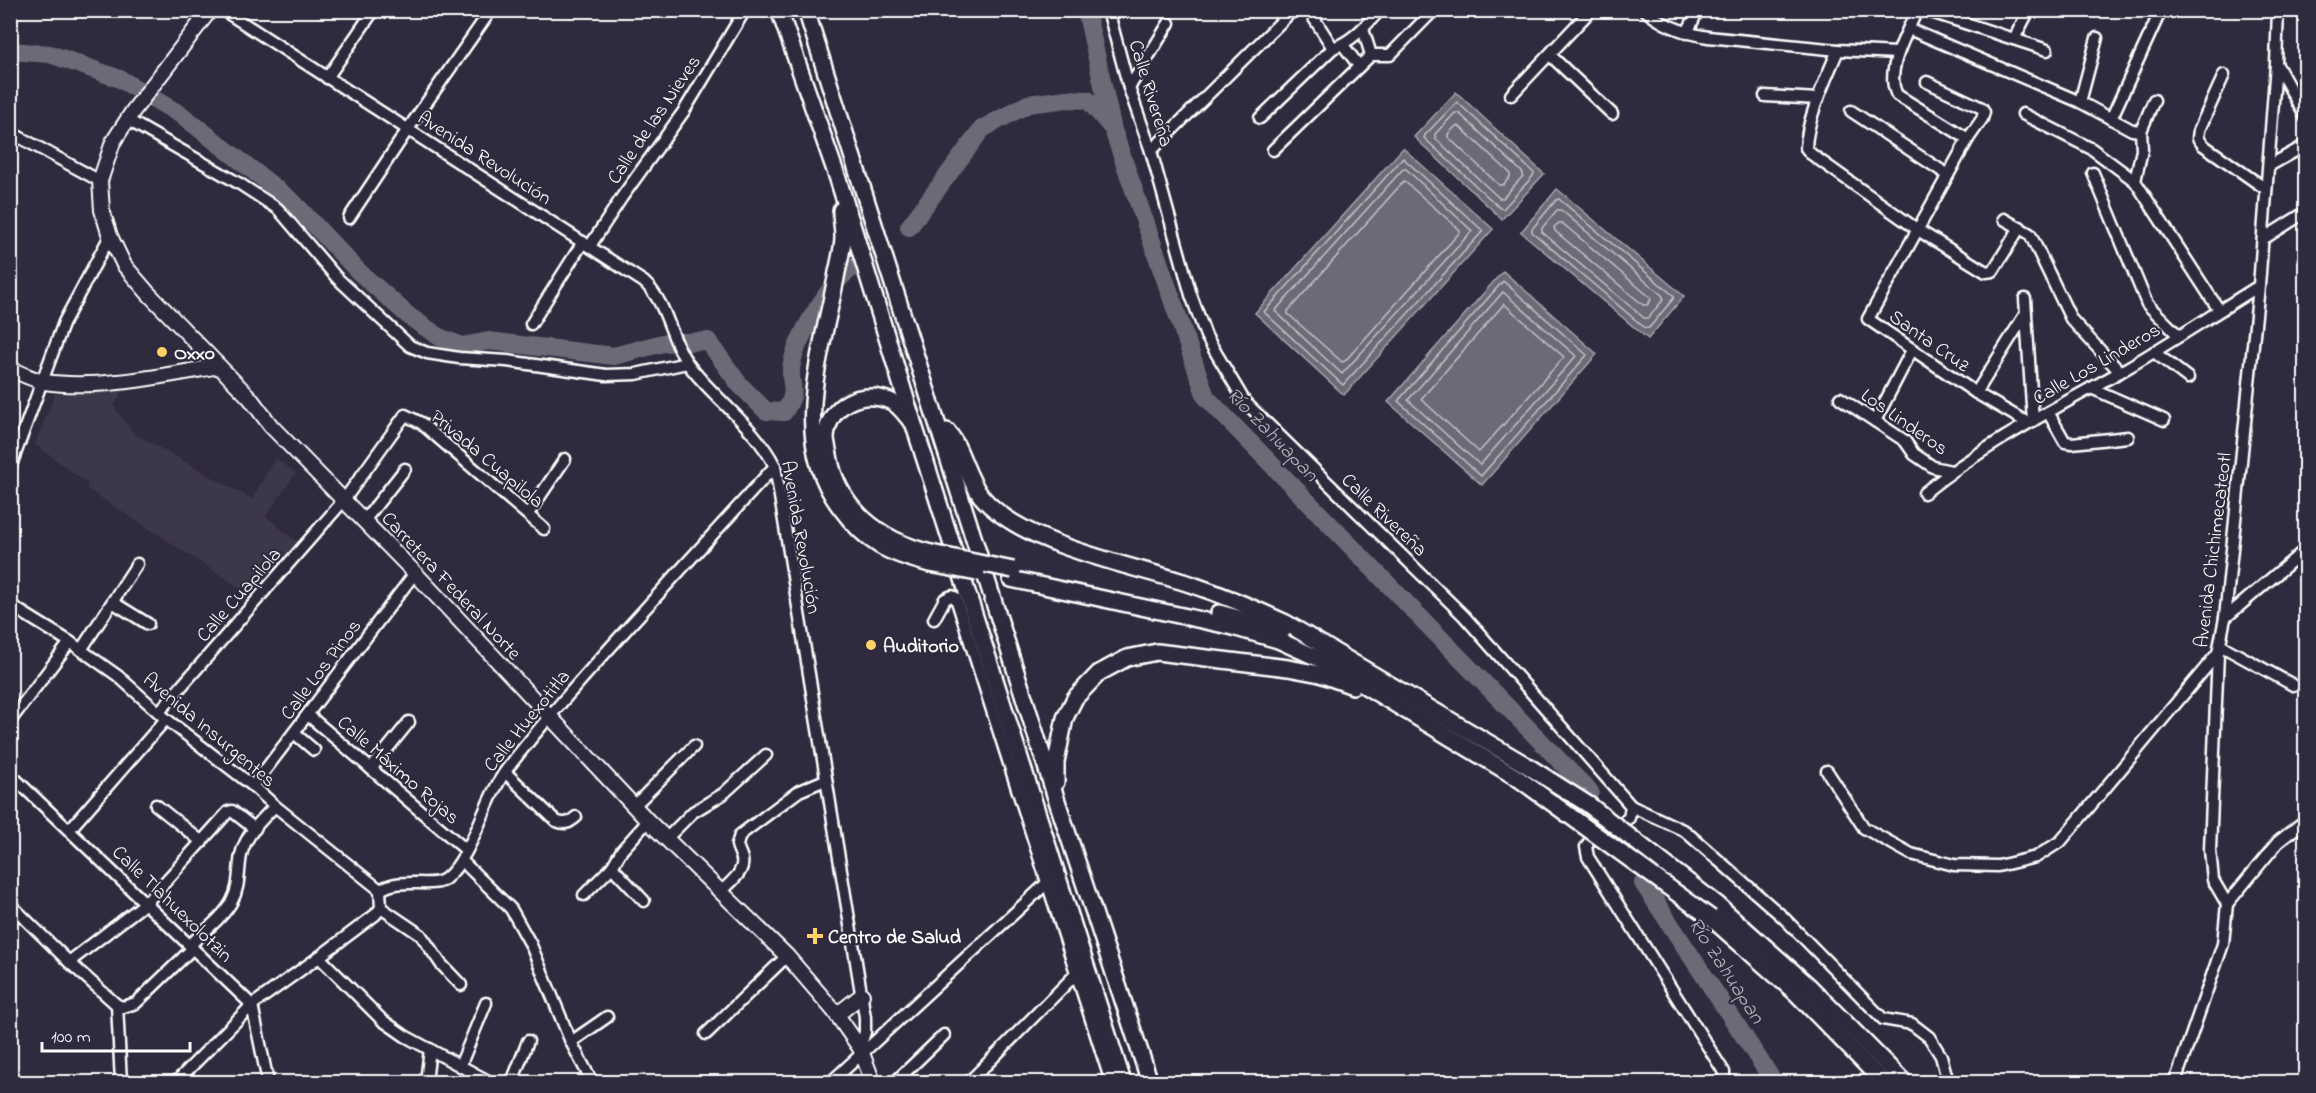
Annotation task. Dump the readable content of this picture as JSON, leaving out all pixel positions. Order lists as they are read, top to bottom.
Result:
{
  "streets": {
    "main road": ["Carretera Federal Norte"],
    "street": [
      "Calle Rivereña",
      "Calle de las Nieves",
      "Avenida Revolución",
      "Santa Cruz",
      "Calle Los Linderos",
      "Los Linderos",
      "Privada Cuapilola",
      "Avenida Chichimecateotl",
      "Calle Cuapilola",
      "Calle Los Pinos",
      "Calle Huexotitla",
      "Avenida Insurgentes",
      "Calle Máximo Rojas",
      "Calle Tlahuexolotzin"
    ]
  },
  "crossings": [
    ["Calle de las Nieves", "Avenida Revolución"],
    ["Avenida Revolución", "Carretera Federal Norte"],
    ["Avenida Revolución", "Calle Huexotitla"],
    ["Santa Cruz", "Calle Los Linderos"],
    ["Calle Los Linderos", "Los Linderos"],
    ["Calle Los Linderos", "Avenida Chichimecateotl"],
    ["Privada Cuapilola", "Carretera Federal Norte"],
    ["Privada Cuapilola", "Calle Cuapilola"],
    ["Carretera Federal Norte", "Calle Cuapilola"],
    ["Carretera Federal Norte", "Calle Los Pinos"],
    ["Carretera Federal Norte", "Calle Huexotitla"],
    ["Calle Cuapilola", "Avenida Insurgentes"],
    ["Calle Cuapilola", "Calle Tlahuexolotzin"],
    ["Calle Los Pinos", "Avenida Insurgentes"],
    ["Calle Los Pinos", "Calle Máximo Rojas"],
    ["Calle Huexotitla", "Avenida Insurgentes"],
    ["Calle Huexotitla", "Calle Máximo Rojas"]
  ],
  "water": ["Río Zahuapan"],
  "places": {
    "other": ["Oxxo", "Auditorio"],
    "health": ["Centro de Salud"]
  },
  "scale_bar": "100 m"
}
